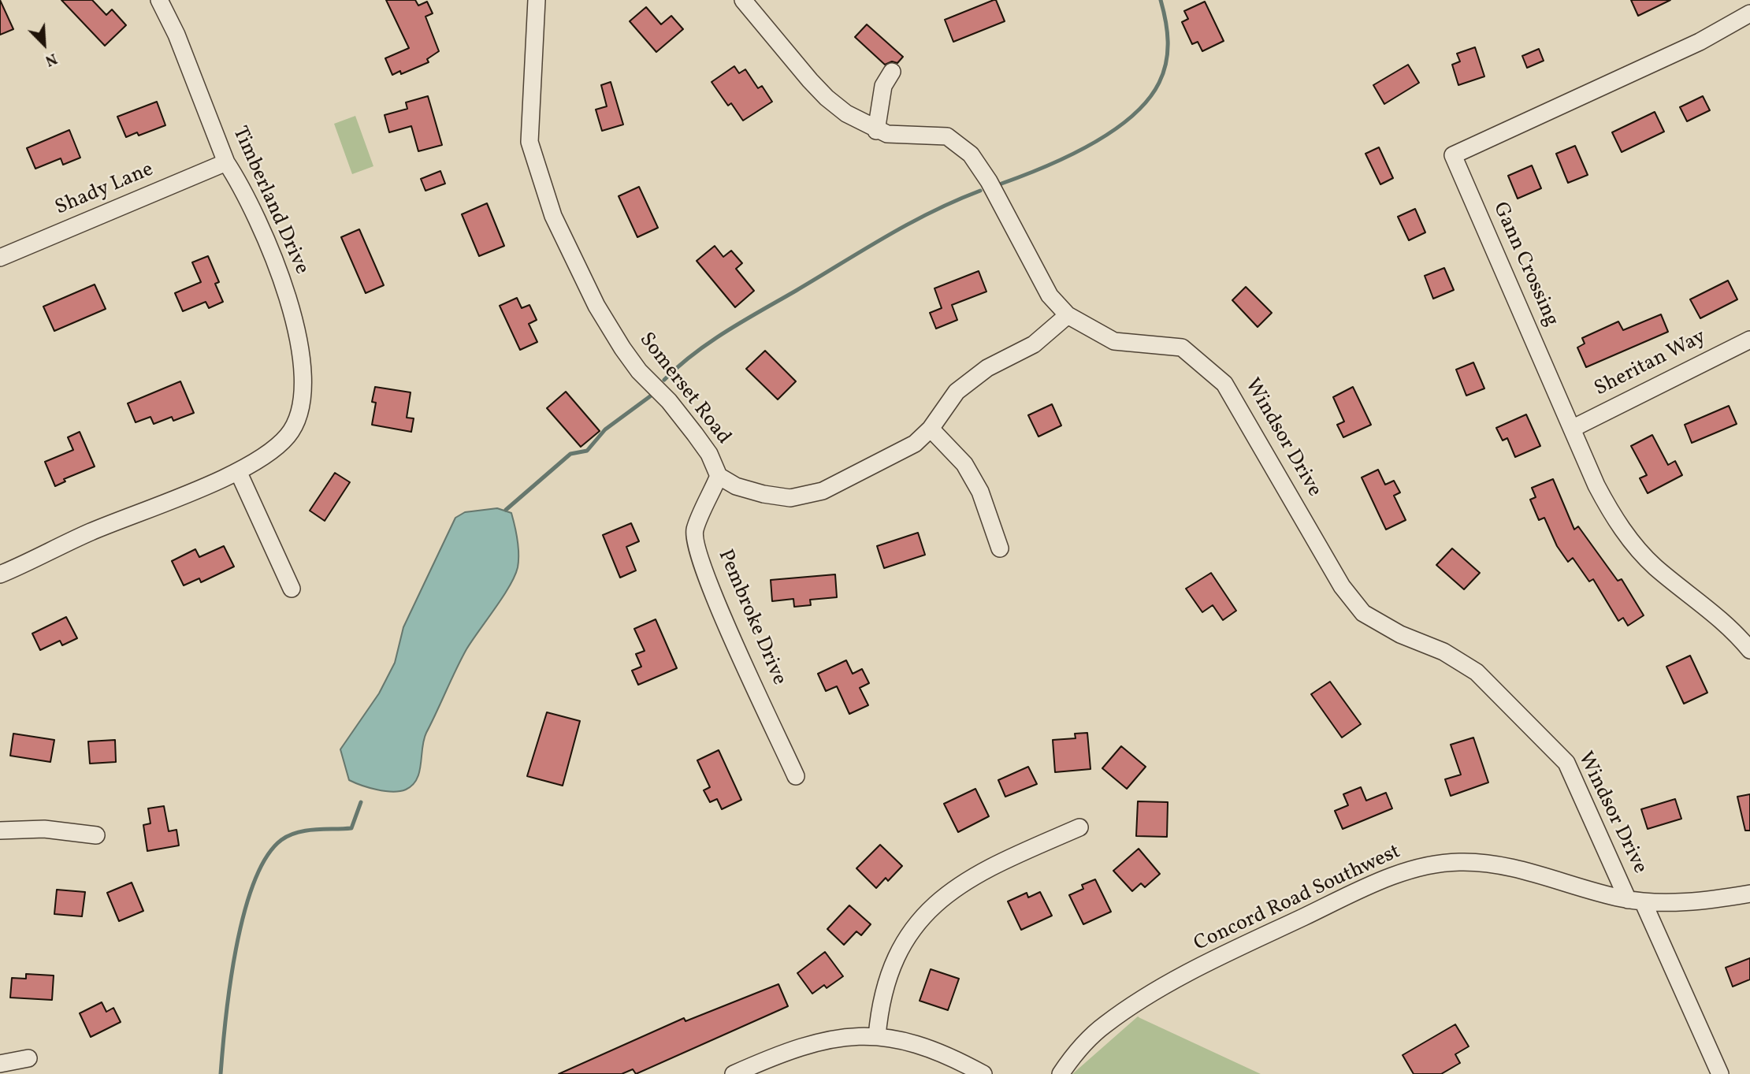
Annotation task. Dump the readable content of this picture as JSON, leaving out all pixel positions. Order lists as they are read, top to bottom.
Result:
{
  "streets": {
    "street": [
      "Shady Lane",
      "Timberland Drive",
      "Gann Crossing",
      "Sheritan Way",
      "Somerset Road",
      "Windsor Drive",
      "Pembroke Drive",
      "Concord Road Southwest"
    ]
  },
  "crossings": [
    ["Shady Lane", "Timberland Drive"],
    ["Gann Crossing", "Sheritan Way"],
    ["Somerset Road", "Windsor Drive"],
    ["Somerset Road", "Pembroke Drive"],
    ["Windsor Drive", "Concord Road Southwest"]
  ],
  "north": "bottom right"
}
